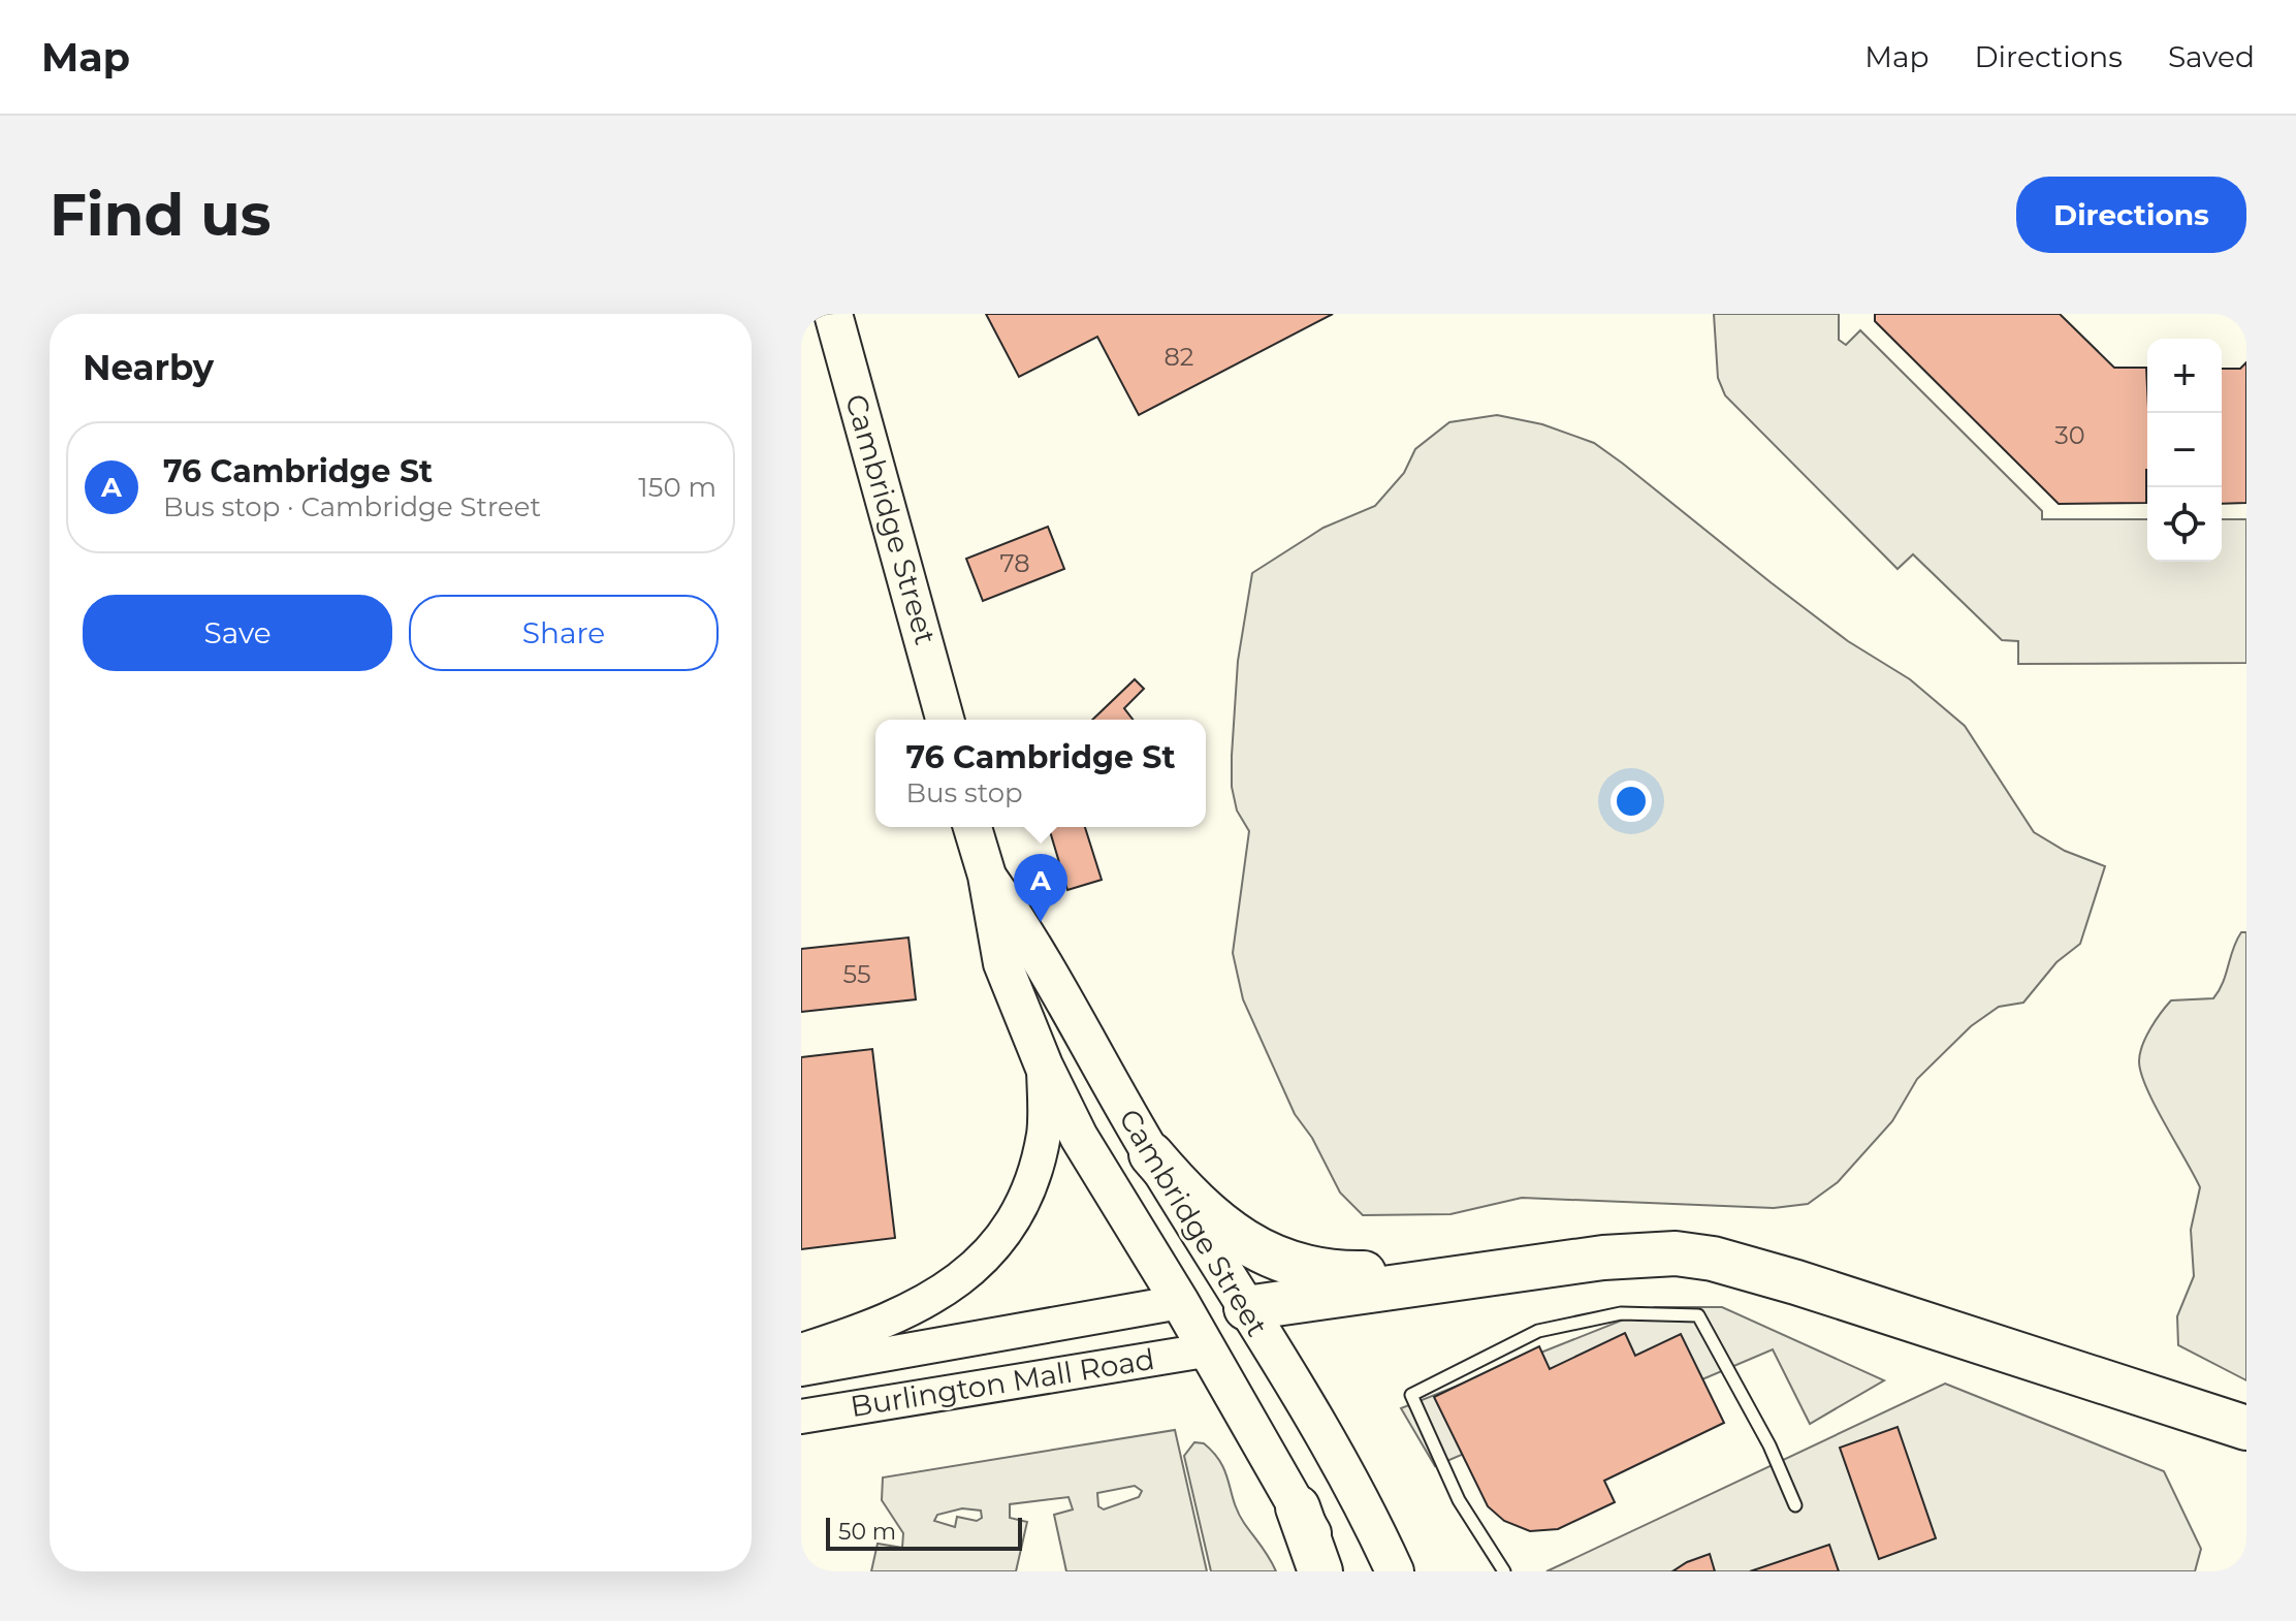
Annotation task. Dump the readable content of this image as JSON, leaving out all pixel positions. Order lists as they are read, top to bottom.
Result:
{
  "streets": {
    "main road": ["Cambridge Street", "Burlington Mall Road"]
  },
  "crossings": [
    ["Cambridge Street", "Burlington Mall Road"]
  ],
  "house_numbers": [
    "82",
    "30",
    "78",
    "55"
  ],
  "scale_bar": "50 m",
  "page": {
    "header": "Map",
    "nav": ["Map", "Directions", "Saved"],
    "buttons": [
      "Directions",
      ["Save", "Share"]
    ],
    "title": "Find us",
    "heading": "Nearby",
    "map_buttons": ["+", "−"],
    "list": [
      {
        "mark": "A",
        "name": "76 Cambridge St",
        "note": "Bus stop · Cambridge Street",
        "value": "150 m"
      }
    ],
    "popup": ["76 Cambridge St", "Bus stop"],
    "pins": "A",
    "scale": "50 m"
  }
}
